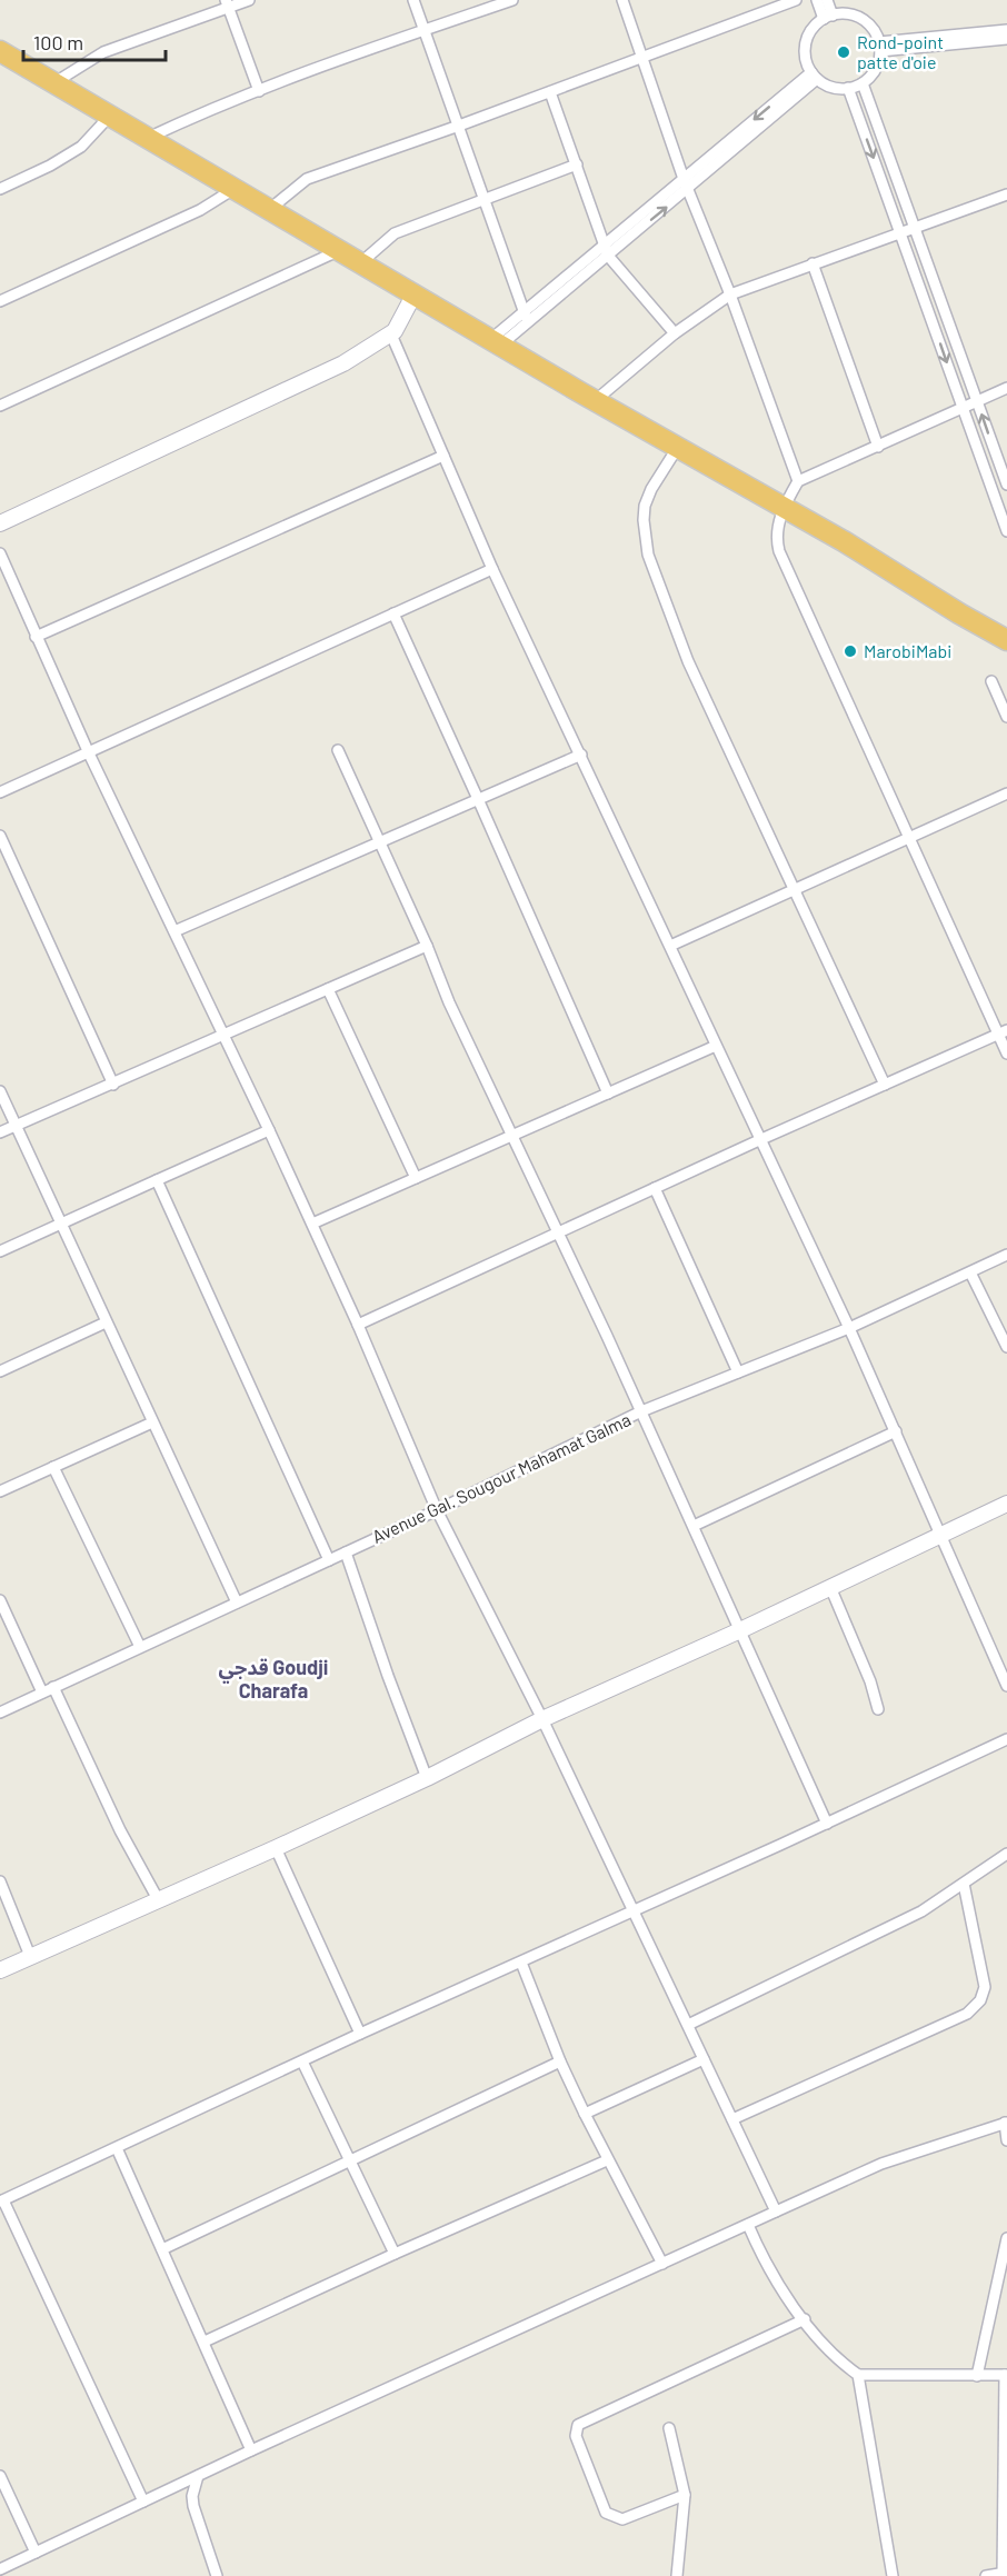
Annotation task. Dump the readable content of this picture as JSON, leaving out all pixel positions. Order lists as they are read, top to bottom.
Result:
{
  "streets": {
    "street": ["Avenue Gal. Sougour Mahamat Galma"]
  },
  "districts": ["قدجي Goudji Charafa"],
  "places": ["Rond-point patte d'oie", "MarobiMabi"],
  "scale_bar": "100 m"
}
